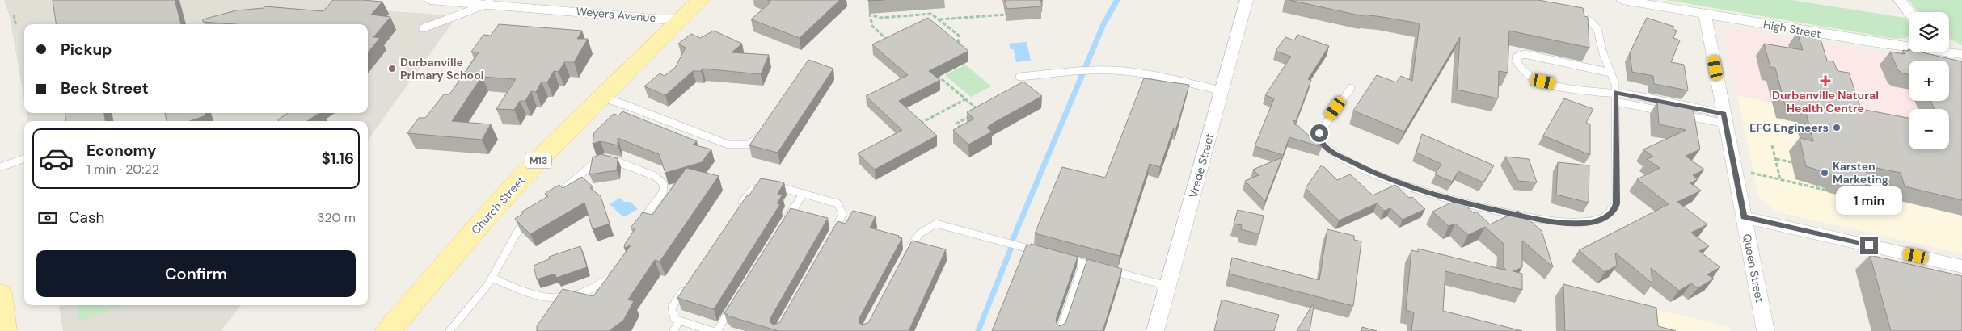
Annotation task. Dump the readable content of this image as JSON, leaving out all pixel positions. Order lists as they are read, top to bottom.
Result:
{
  "streets": {
    "main road": ["M13", "Church Street"],
    "street": [
      "Weyers Avenue",
      "High Street",
      "Vrede Street",
      "Queen Street"
    ]
  },
  "crossings": [
    ["Weyers Avenue", "Church Street"],
    ["High Street", "Queen Street"]
  ],
  "places": {
    "other": ["Durbanville Primary School", "EFG Engineers", "Karsten Marketing"],
    "health": ["Durbanville Natural Health Centre"]
  },
  "page": {
    "map_buttons": ["+", "−"],
    "banner": ["Pickup", "Beck Street"],
    "list": [
      {
        "name": "Economy",
        "note": "1 min · 20:22",
        "value": "$1.16"
      }
    ],
    "bubble": "1 min",
    "pay": ["Cash", "320 m"],
    "buttons": "Confirm"
  }
}
